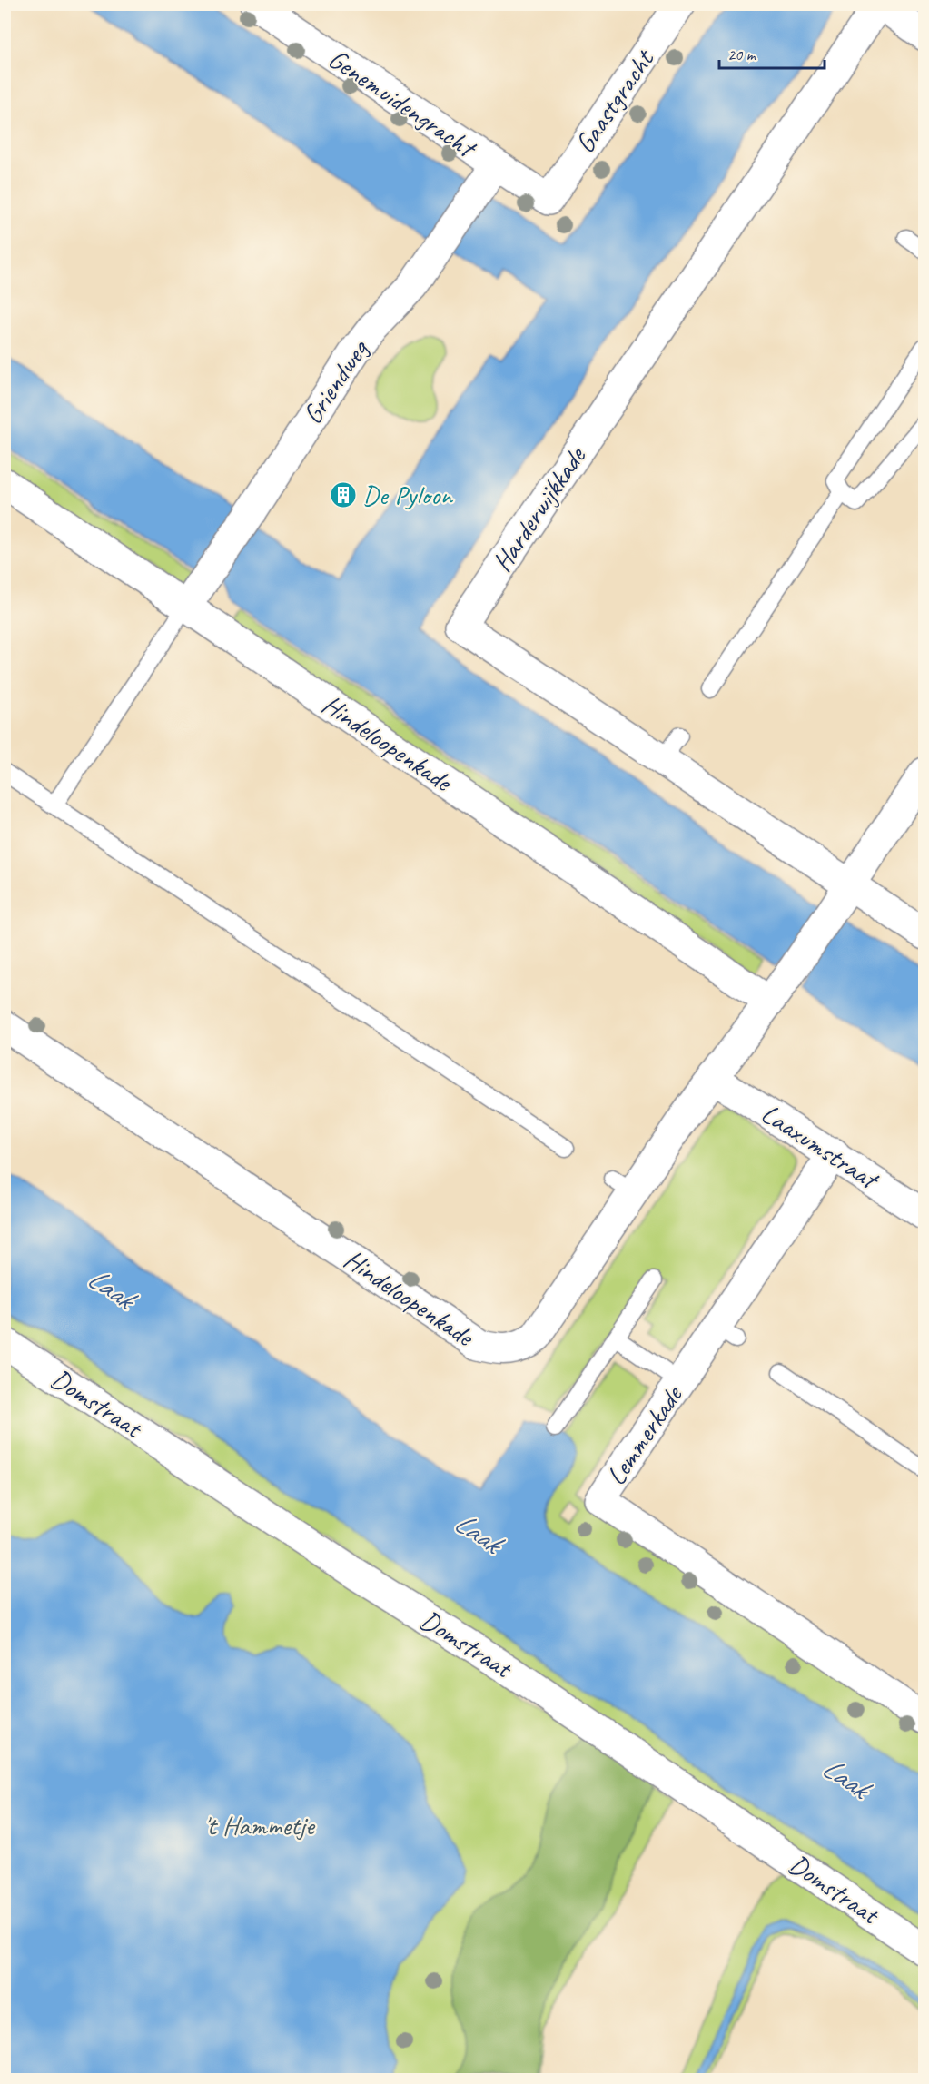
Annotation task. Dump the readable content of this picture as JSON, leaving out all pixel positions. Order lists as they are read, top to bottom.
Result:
{
  "streets": {
    "street": [
      "Gaastgracht",
      "Genemuidengracht",
      "Griendweg",
      "Harderwijkkade",
      "Hindeloopenkade",
      "Laaxumstraat",
      "Domstraat",
      "Lemmerkade"
    ]
  },
  "crossings": [
    ["Gaastgracht", "Genemuidengracht"],
    ["Genemuidengracht", "Griendweg"],
    ["Griendweg", "Hindeloopenkade"],
    ["Harderwijkkade", "Hindeloopenkade"],
    ["Hindeloopenkade", "Laaxumstraat"],
    ["Laaxumstraat", "Lemmerkade"]
  ],
  "water": ["Laak"],
  "parks": ["'t Hammetje"],
  "places": {
    "building": ["De Pyloon"]
  },
  "scale_bar": "20 m"
}
